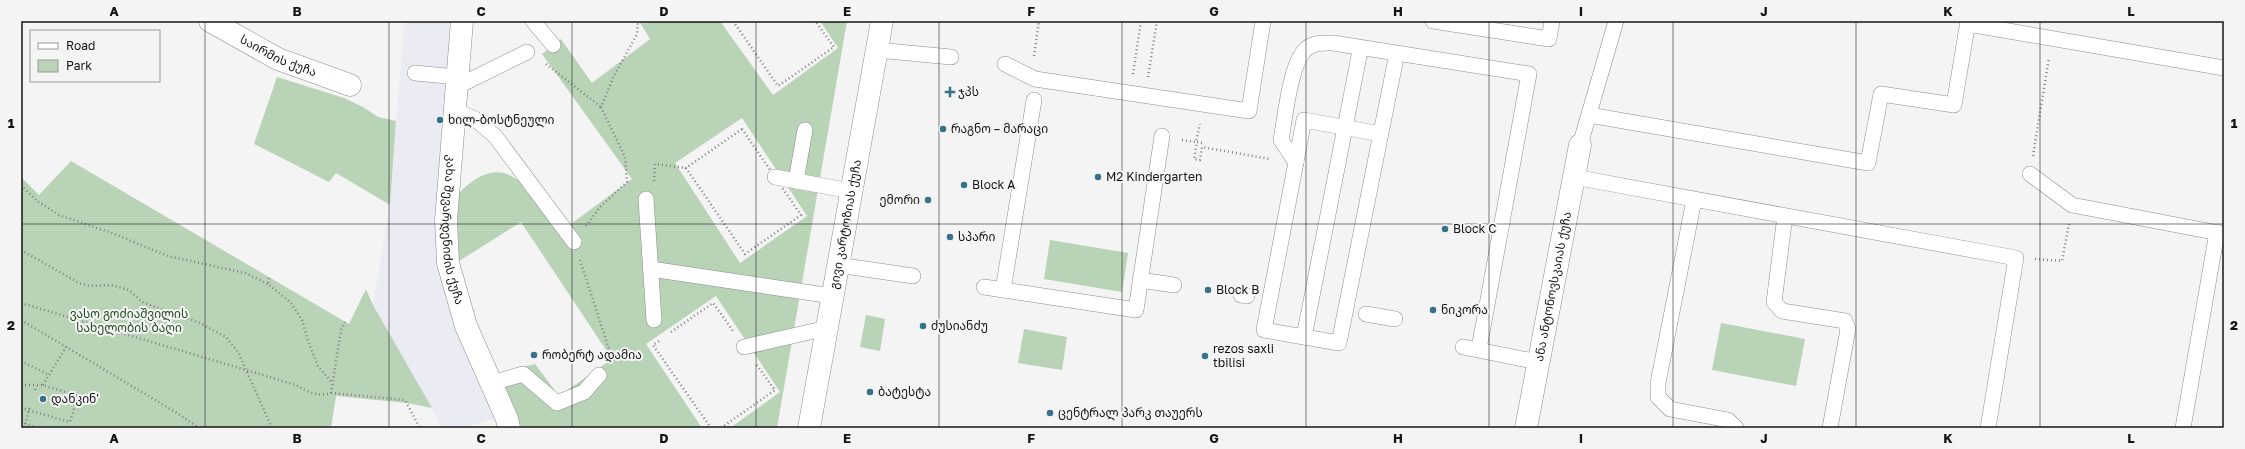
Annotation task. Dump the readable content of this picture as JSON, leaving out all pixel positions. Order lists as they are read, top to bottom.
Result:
{
  "streets": {
    "street": [
      "საირმის ქუჩა",
      "გივი კარტოზიას ქუჩა",
      "კახა შევარდენიძის ქუჩა",
      "ანა ანტონოვსკაიას ქუჩა"
    ]
  },
  "parks": ["ვასო გოძიაშვილის სახელობის ბაღი"],
  "places": {
    "health": ["ჯპს"],
    "other": [
      "ხილ-ბოსტნეული",
      "რაგნო – მარაცი",
      "M2 Kindergarten",
      "Block A",
      "ემორი",
      "Block C",
      "სპარი",
      "Block B",
      "ნიკორა",
      "ძუსიანძუ",
      "რობერტ ადამია",
      "rezos saxli tbilisi",
      "ბატესტა",
      "დანკინ'",
      "ცენტრალ პარკ თაუერს"
    ]
  },
  "legend": ["Road", "Park"],
  "grid": {
    "columns": [
      "A",
      "B",
      "C",
      "D",
      "E",
      "F",
      "G",
      "H",
      "I",
      "J",
      "K",
      "L"
    ],
    "rows": ["1", "2"]
  }
}
